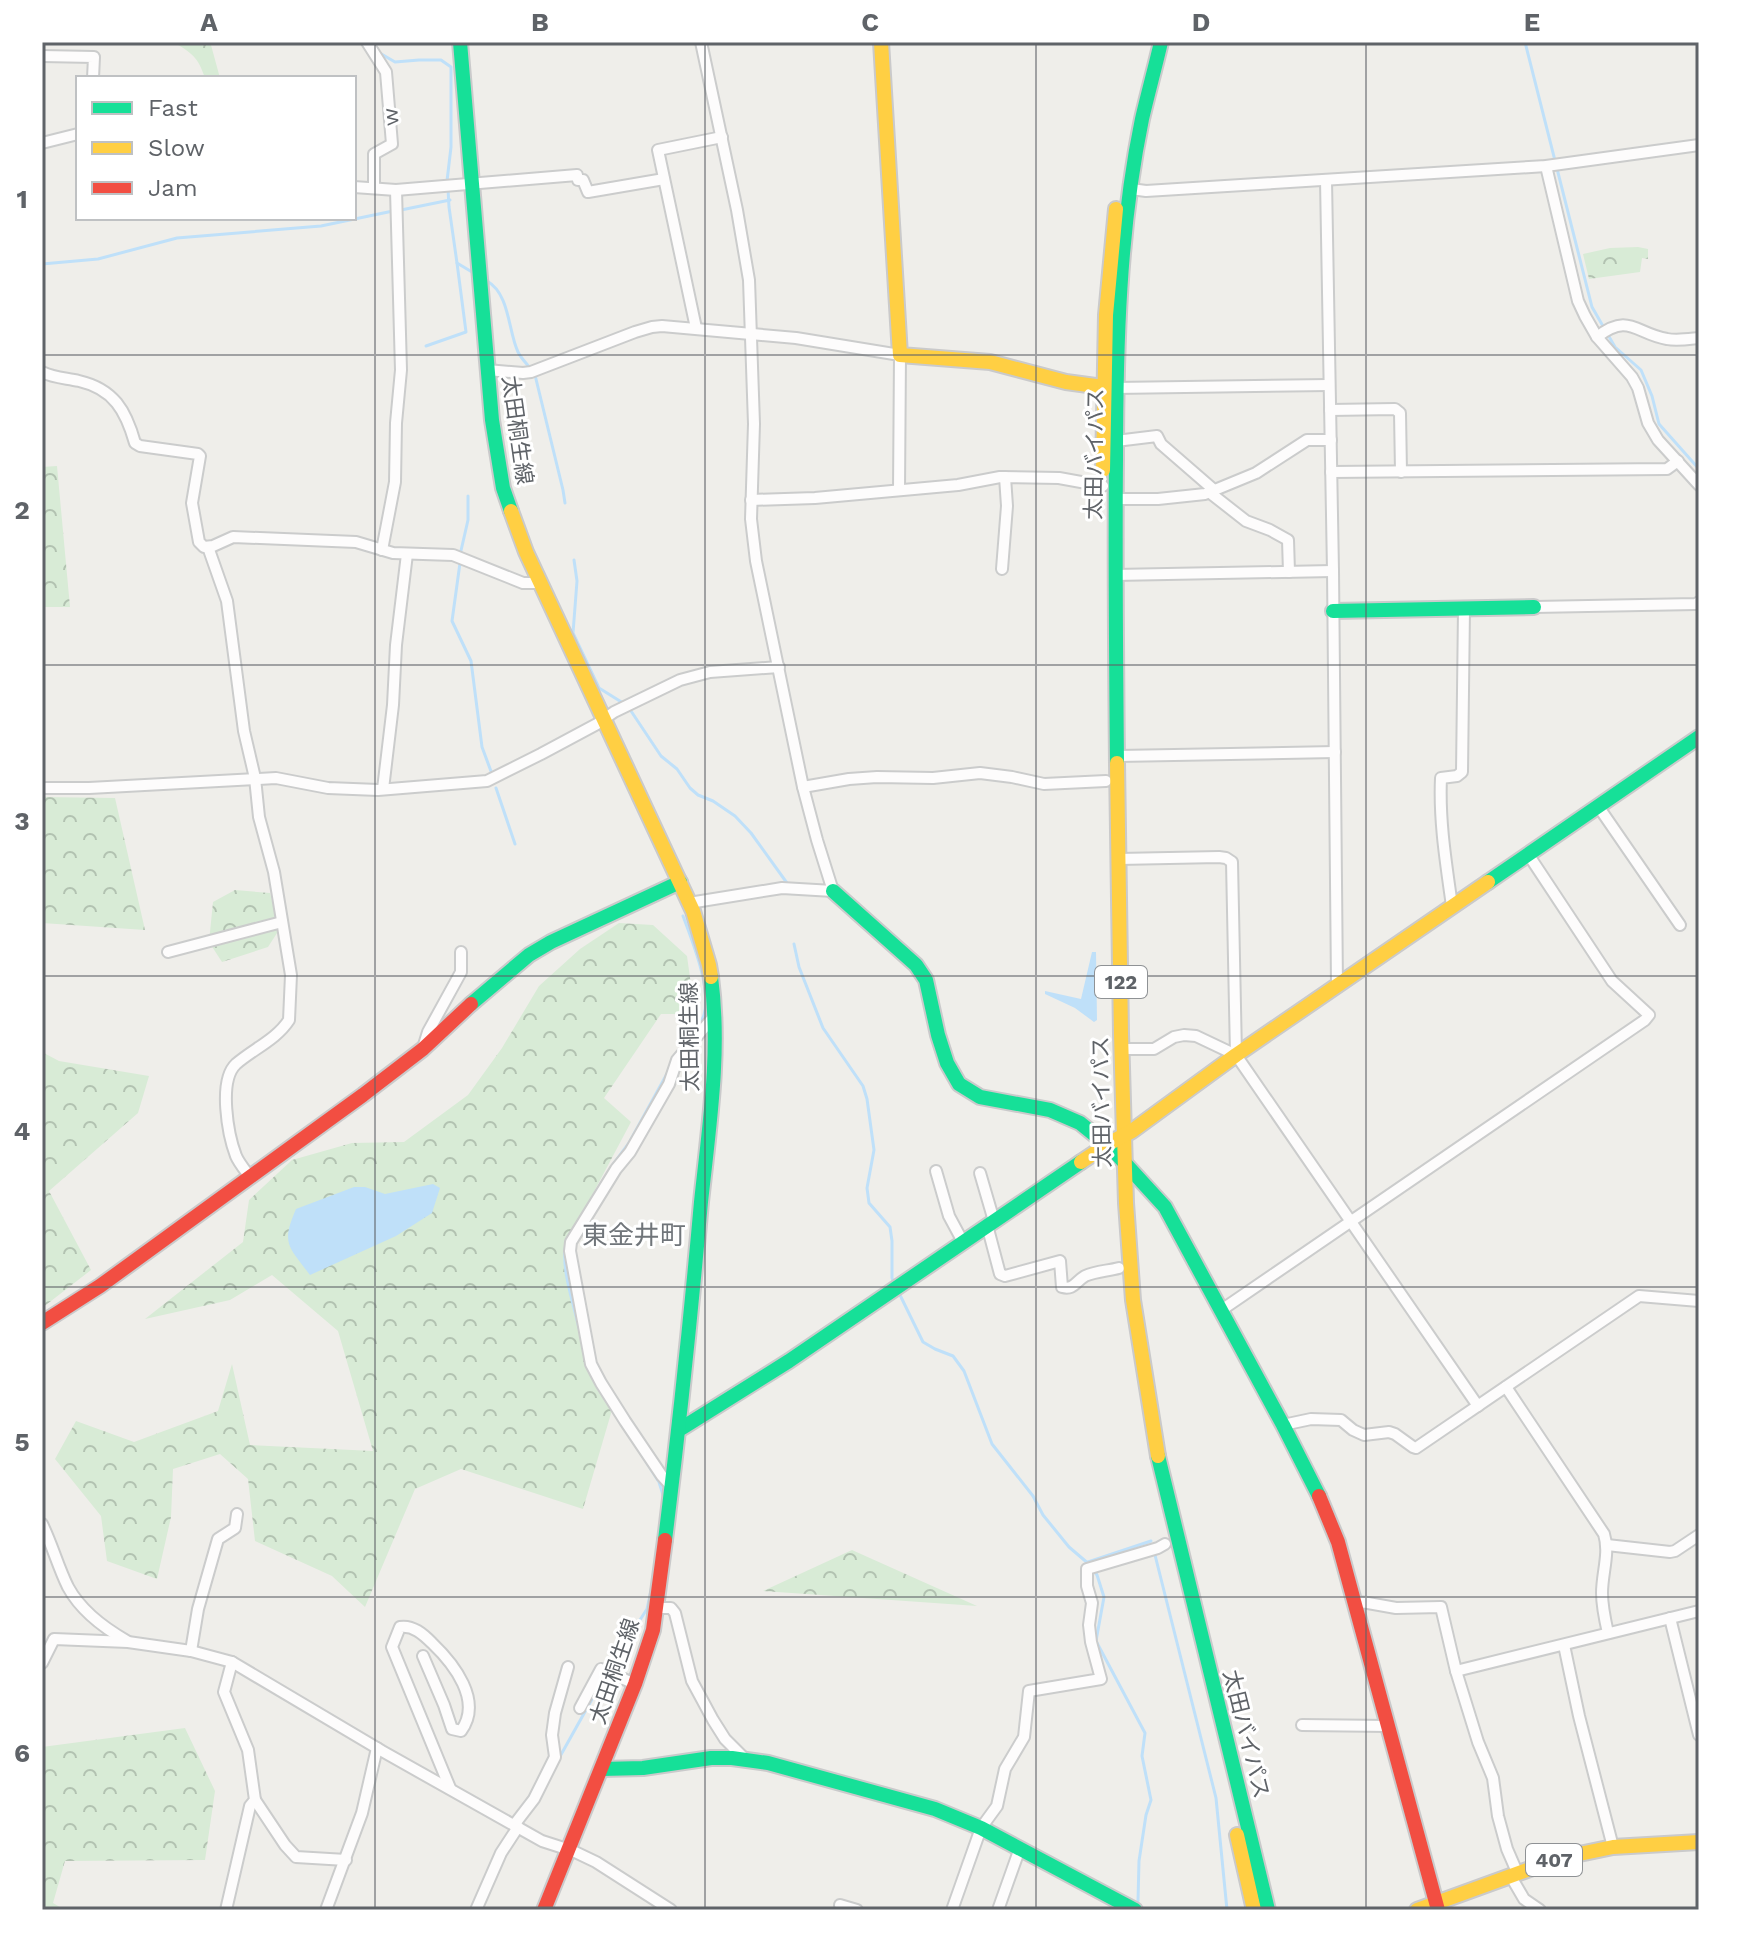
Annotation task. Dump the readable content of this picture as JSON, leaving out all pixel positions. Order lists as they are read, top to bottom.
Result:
{
  "streets": {
    "main road": [
      "太田桐生線",
      "太田バイパス",
      "122",
      "407"
    ],
    "street": ["w"]
  },
  "districts": ["東金井町"],
  "legend": ["Fast", "Slow", "Jam"],
  "grid": {
    "columns": [
      "A",
      "B",
      "C",
      "D",
      "E"
    ],
    "rows": [
      "1",
      "2",
      "3",
      "4",
      "5",
      "6"
    ]
  }
}
